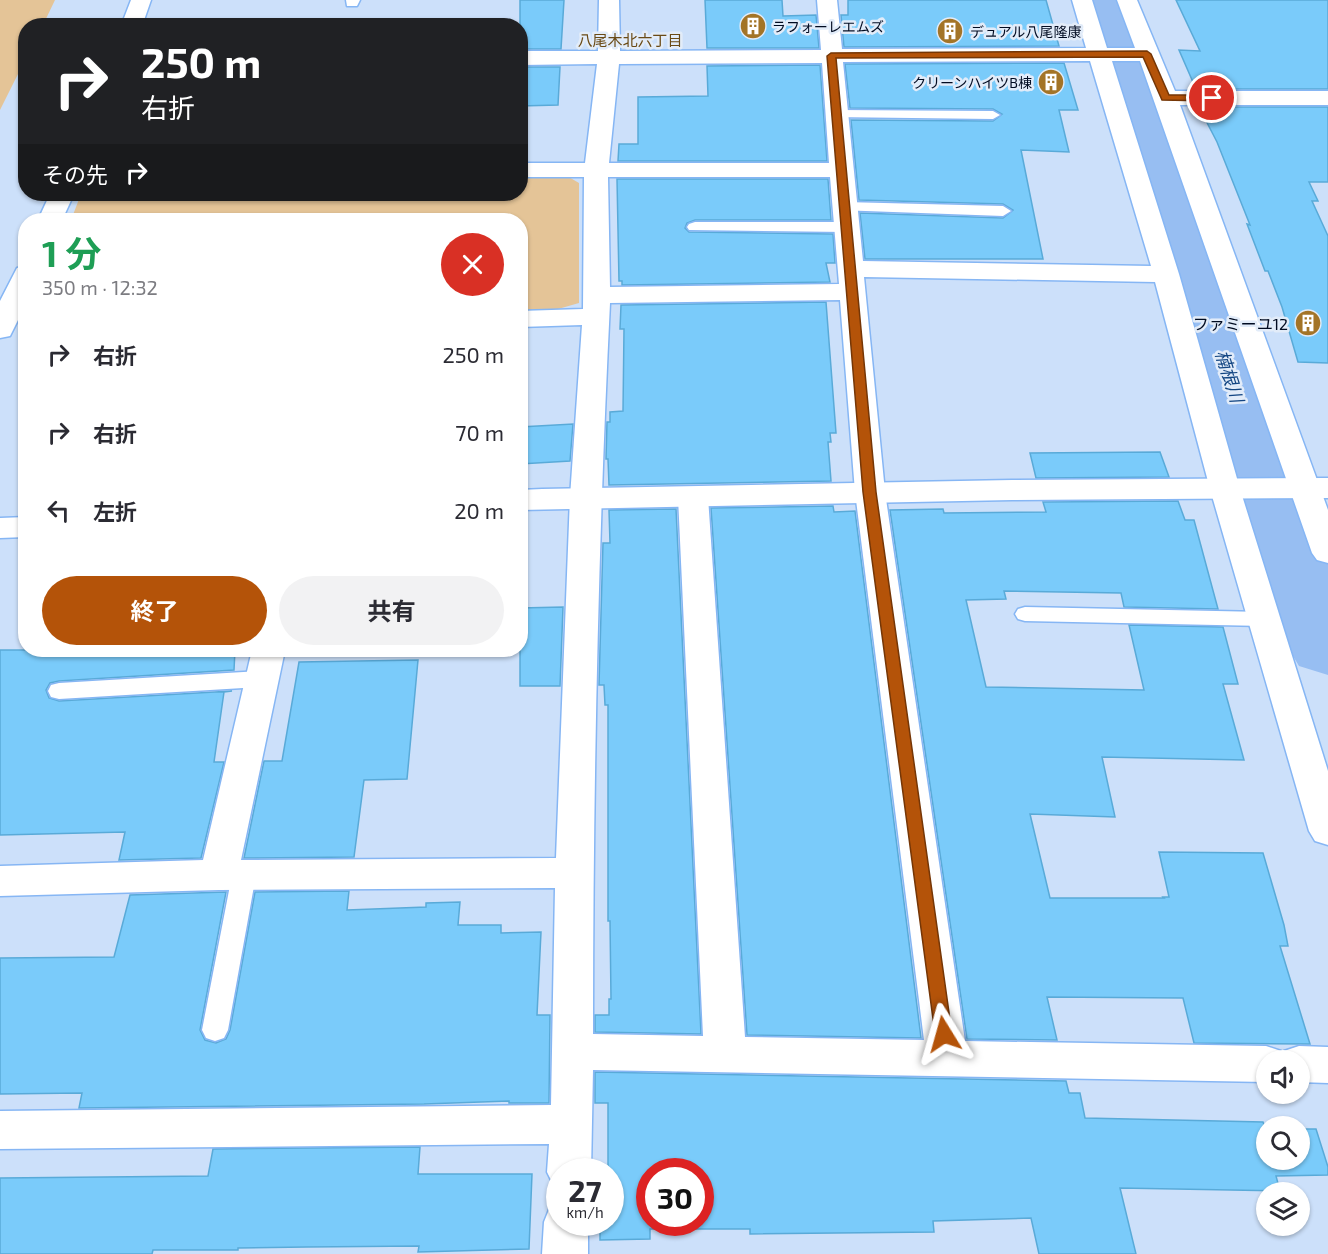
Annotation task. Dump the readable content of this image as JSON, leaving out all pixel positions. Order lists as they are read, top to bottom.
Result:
{
  "districts": ["八尾木北六丁目"],
  "water": ["楠根川"],
  "places": {
    "building": [
      "ラフォーレエムズ",
      "デュアル八尾隆康",
      "クリーンハイツB棟",
      "ファミーユ12"
    ]
  },
  "page": {
    "turn": ["250 m", "右折"],
    "then": "その先",
    "heading": ["1 分", "350 m · 12:32"],
    "list": [
      {
        "name": "右折",
        "value": "250 m"
      },
      {
        "name": "右折",
        "value": "70 m"
      },
      {
        "name": "左折",
        "value": "20 m"
      }
    ],
    "buttons": ["終了", "共有"],
    "speed": "27 km/h",
    "limit": "30"
  }
}
